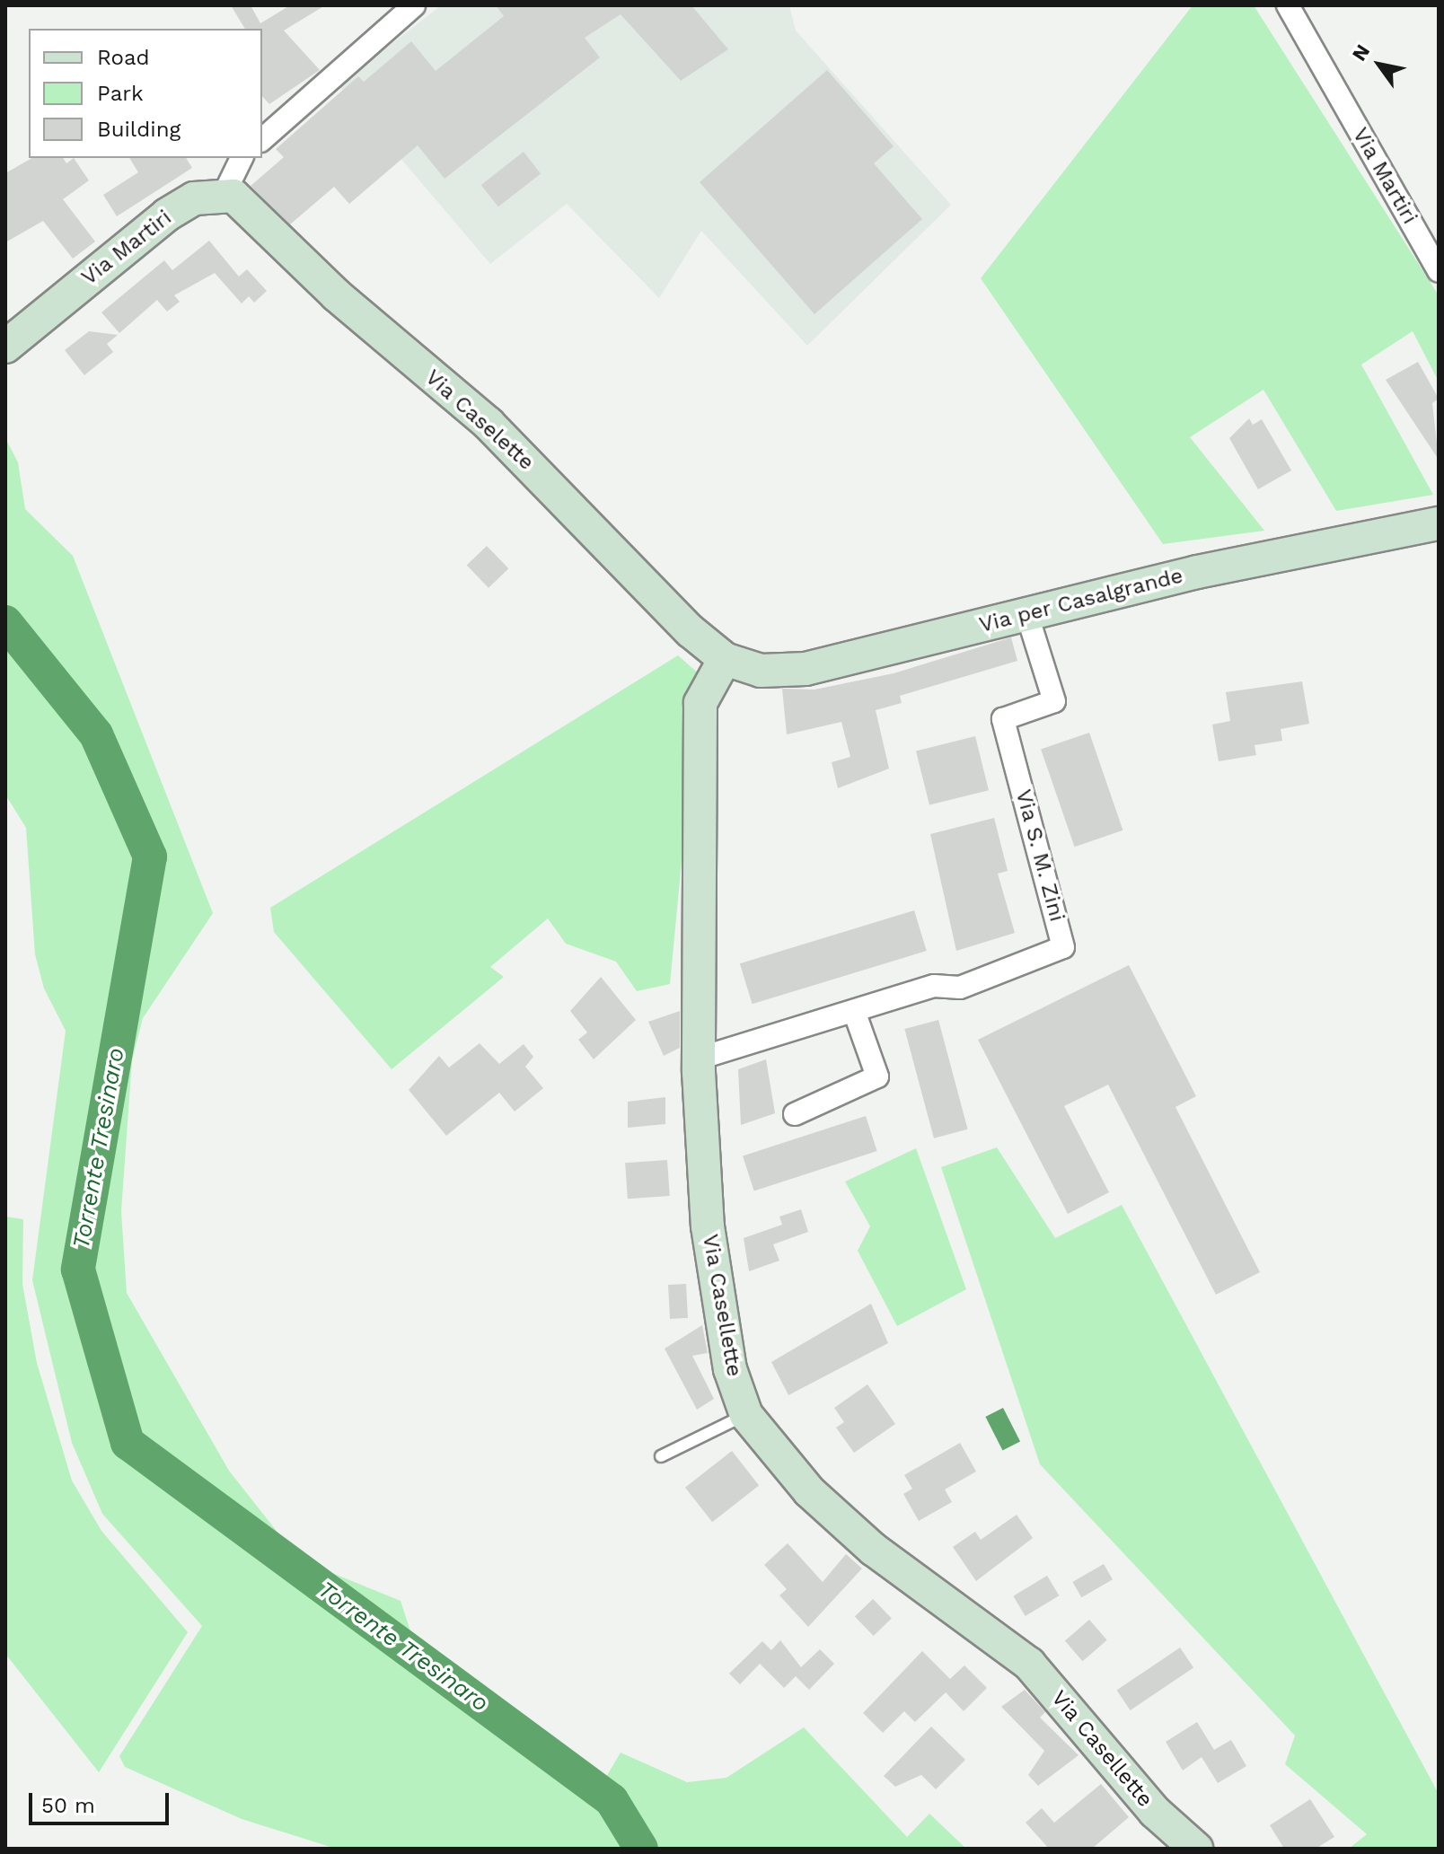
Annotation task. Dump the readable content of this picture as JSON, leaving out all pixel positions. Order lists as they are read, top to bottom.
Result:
{
  "streets": {
    "street": [
      "Via Martiri",
      "Via Caselette",
      "Via per Casalgrande",
      "Via S. M. Zini",
      "Via Casellette"
    ]
  },
  "crossings": [
    ["Via Martiri", "Via Caselette"],
    ["Via Caselette", "Via per Casalgrande"],
    ["Via Caselette", "Via Casellette"],
    ["Via per Casalgrande", "Via Casellette"],
    ["Via S. M. Zini", "Via Casellette"]
  ],
  "water": ["Torrente Tresinaro"],
  "legend": ["Road", "Park", "Building"],
  "scale_bar": "50 m",
  "north": "top left"
}
